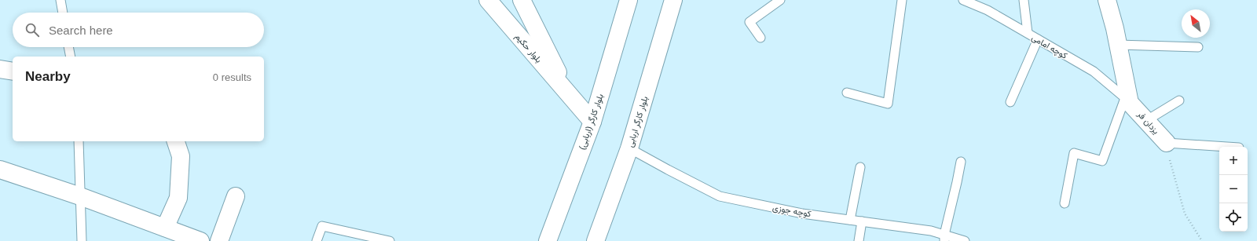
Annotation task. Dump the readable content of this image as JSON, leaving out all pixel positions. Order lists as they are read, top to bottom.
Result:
{
  "streets": {
    "street": [
      "بلوار حکیم",
      "بلوار کارگر (اربابی)",
      "بلوار کارگر اربابی",
      "یزدان فر"
    ],
    "lane": ["کوچه امامی", "کوچه جوزی"]
  },
  "crossings": [
    ["کوچه امامی", "یزدان فر"],
    ["بلوار حکیم", "بلوار کارگر (اربابی)"],
    ["بلوار کارگر اربابی", "کوچه جوزی"]
  ],
  "north": "top left",
  "page": {
    "search": "Search here",
    "heading": ["Nearby", "0 results"],
    "map_buttons": ["+", "−"]
  }
}
